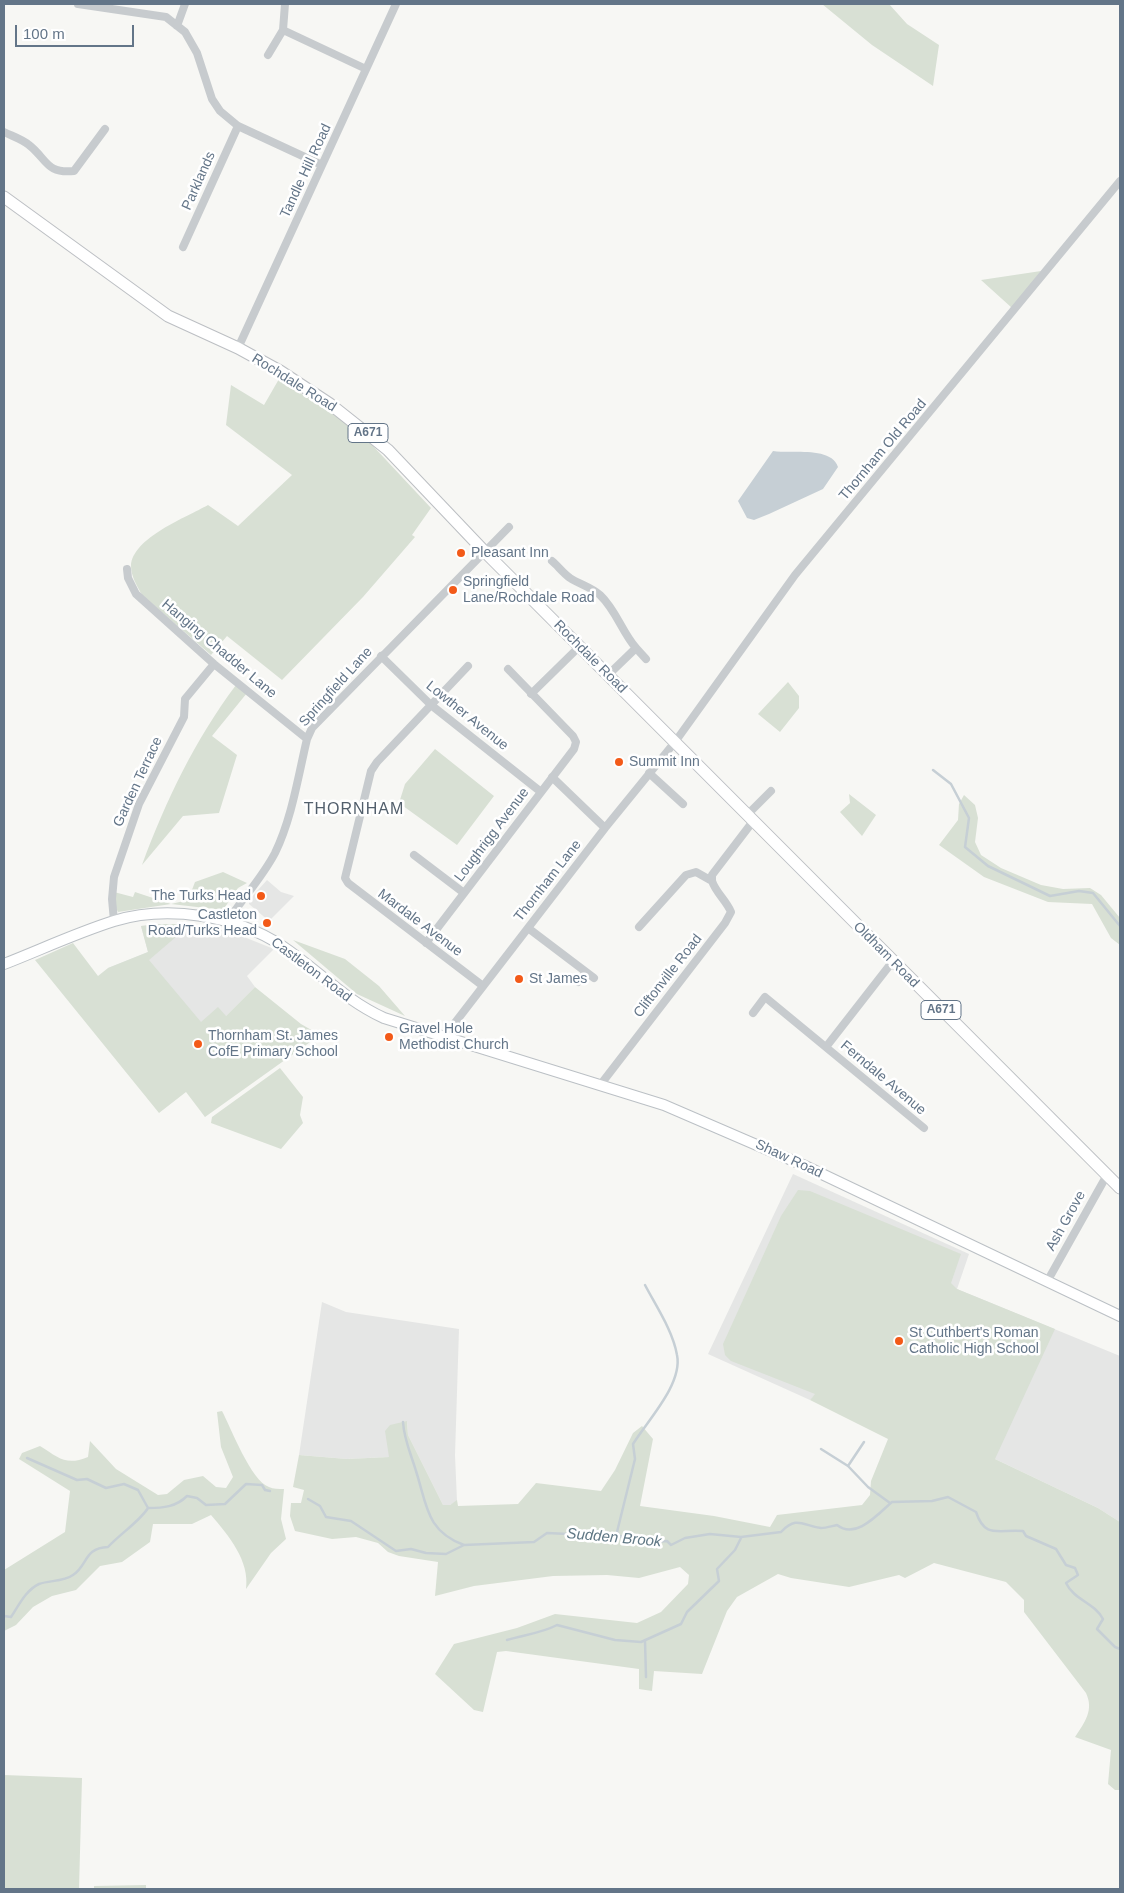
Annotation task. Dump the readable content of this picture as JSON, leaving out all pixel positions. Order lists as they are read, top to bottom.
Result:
{
  "streets": {
    "main road": ["Rochdale Road", "A671", "Oldham Road"],
    "street": [
      "Tandle Hill Road",
      "Parklands",
      "Thornham Old Road",
      "Hanging Chadder Lane",
      "Springfield Lane",
      "Lowther Avenue",
      "Garden Terrace",
      "Loughrigg Avenue",
      "Thornham Lane",
      "Mardale Avenue",
      "Castleton Road",
      "Cliftonville Road",
      "Ferndale Avenue",
      "Shaw Road",
      "Ash Grove"
    ]
  },
  "crossings": [
    ["Tandle Hill Road", "Rochdale Road"],
    ["Rochdale Road", "Thornham Old Road"],
    ["Rochdale Road", "Springfield Lane"],
    ["Rochdale Road", "Thornham Lane"],
    ["Rochdale Road", "Oldham Road"],
    ["Thornham Old Road", "Thornham Lane"],
    ["Thornham Old Road", "Oldham Road"],
    ["Hanging Chadder Lane", "Springfield Lane"],
    ["Hanging Chadder Lane", "Garden Terrace"],
    ["Springfield Lane", "Lowther Avenue"],
    ["Springfield Lane", "Castleton Road"],
    ["Lowther Avenue", "Loughrigg Avenue"],
    ["Lowther Avenue", "Mardale Avenue"],
    ["Garden Terrace", "Castleton Road"],
    ["Loughrigg Avenue", "Mardale Avenue"],
    ["Thornham Lane", "Mardale Avenue"],
    ["Thornham Lane", "Oldham Road"],
    ["Thornham Lane", "Castleton Road"],
    ["Thornham Lane", "Shaw Road"],
    ["Oldham Road", "Ash Grove"],
    ["Castleton Road", "Shaw Road"],
    ["Cliftonville Road", "Shaw Road"],
    ["Shaw Road", "Ash Grove"]
  ],
  "districts": ["THORNHAM"],
  "water": ["Sudden Brook"],
  "places": [
    "Pleasant Inn",
    "Springfield Lane/Rochdale Road",
    "Summit Inn",
    "The Turks Head",
    "Castleton Road/Turks Head",
    "St James",
    "Gravel Hole Methodist Church",
    "Thornham St. James CofE Primary School",
    "St Cuthbert's Roman Catholic High School"
  ],
  "scale_bar": "100 m"
}
